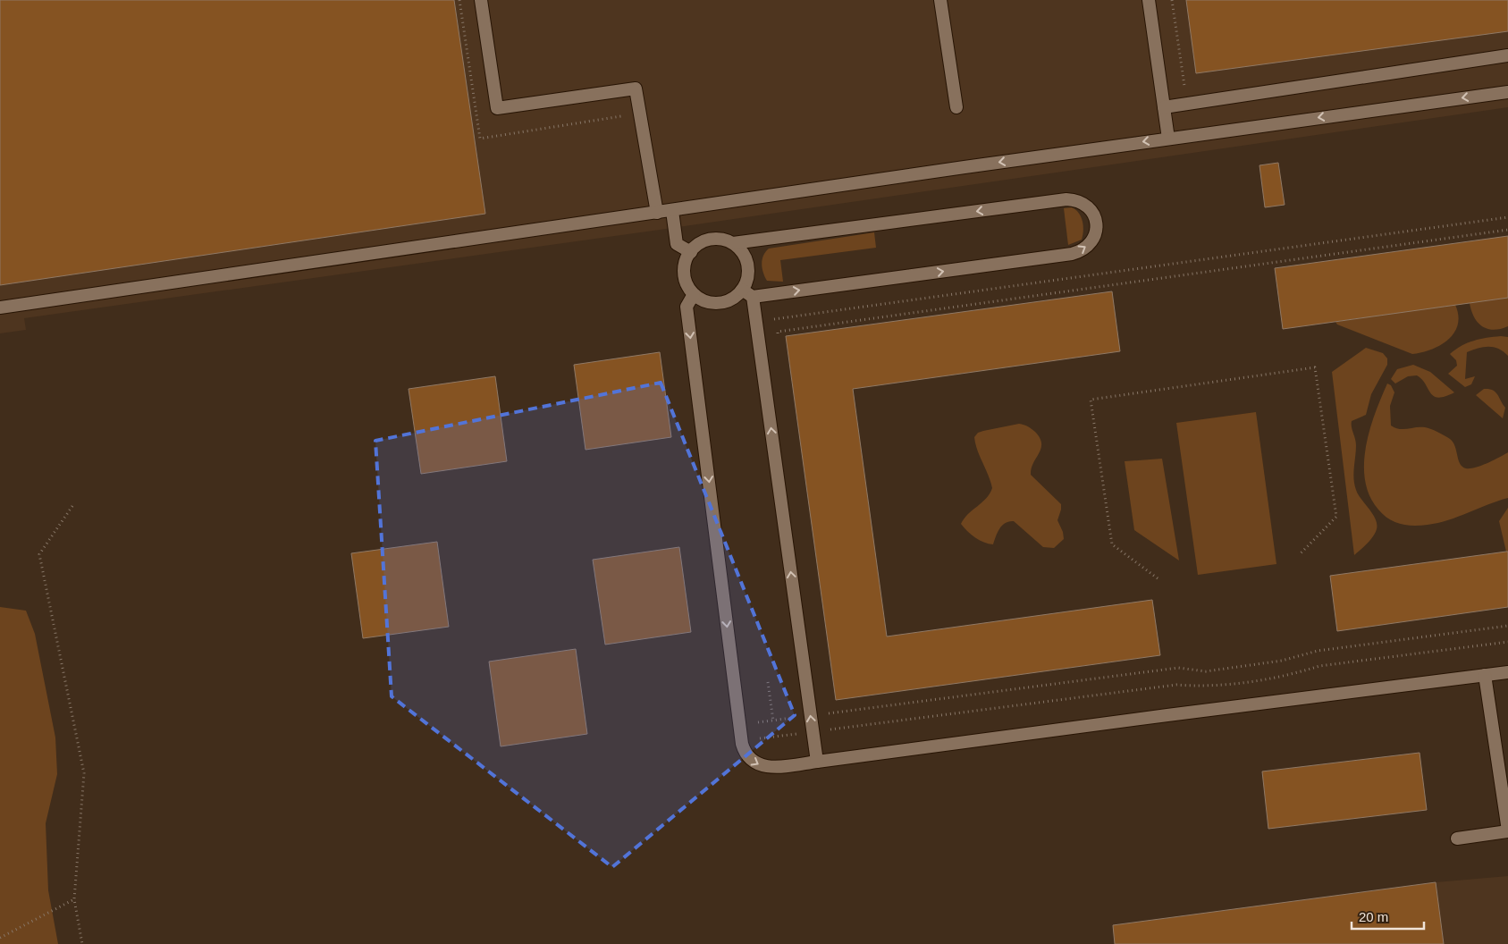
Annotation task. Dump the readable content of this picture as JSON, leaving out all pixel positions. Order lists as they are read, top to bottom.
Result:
{
  "scale_bar": "20 m"
}
